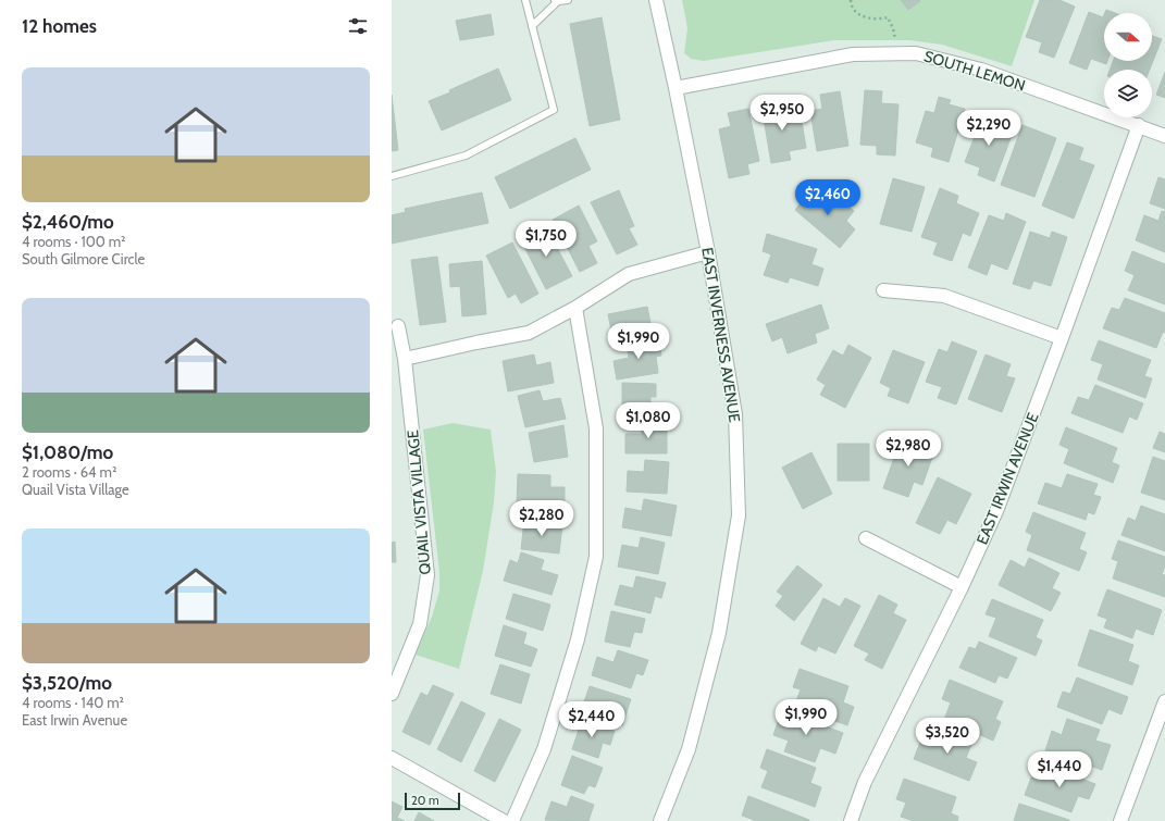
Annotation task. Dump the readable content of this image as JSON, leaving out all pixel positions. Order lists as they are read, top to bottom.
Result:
{
  "streets": {
    "street": [
      "SOUTH LEMON",
      "EAST INVERNESS AVENUE",
      "EAST IRWIN AVENUE",
      "QUAIL VISTA VILLAGE"
    ]
  },
  "crossings": [
    ["SOUTH LEMON", "EAST INVERNESS AVENUE"],
    ["SOUTH LEMON", "EAST IRWIN AVENUE"]
  ],
  "scale_bar": "20 m",
  "north": "right",
  "page": {
    "heading": "12 homes",
    "list": [
      {
        "name": "$2,460/mo",
        "note": "4 rooms · 100 m² · South Gilmore Circle"
      },
      {
        "name": "$1,080/mo",
        "note": "2 rooms · 64 m² · Quail Vista Village"
      },
      {
        "name": "$3,520/mo",
        "note": "4 rooms · 140 m² · East Irwin Avenue"
      }
    ],
    "price": [
      "$2,950",
      "$2,290",
      "$2,460",
      "$1,750",
      "$1,990",
      "$1,080",
      "$2,980",
      "$2,280",
      "$1,990",
      "$2,440",
      "$3,520",
      "$1,440"
    ],
    "scale": "20 m"
  }
}
